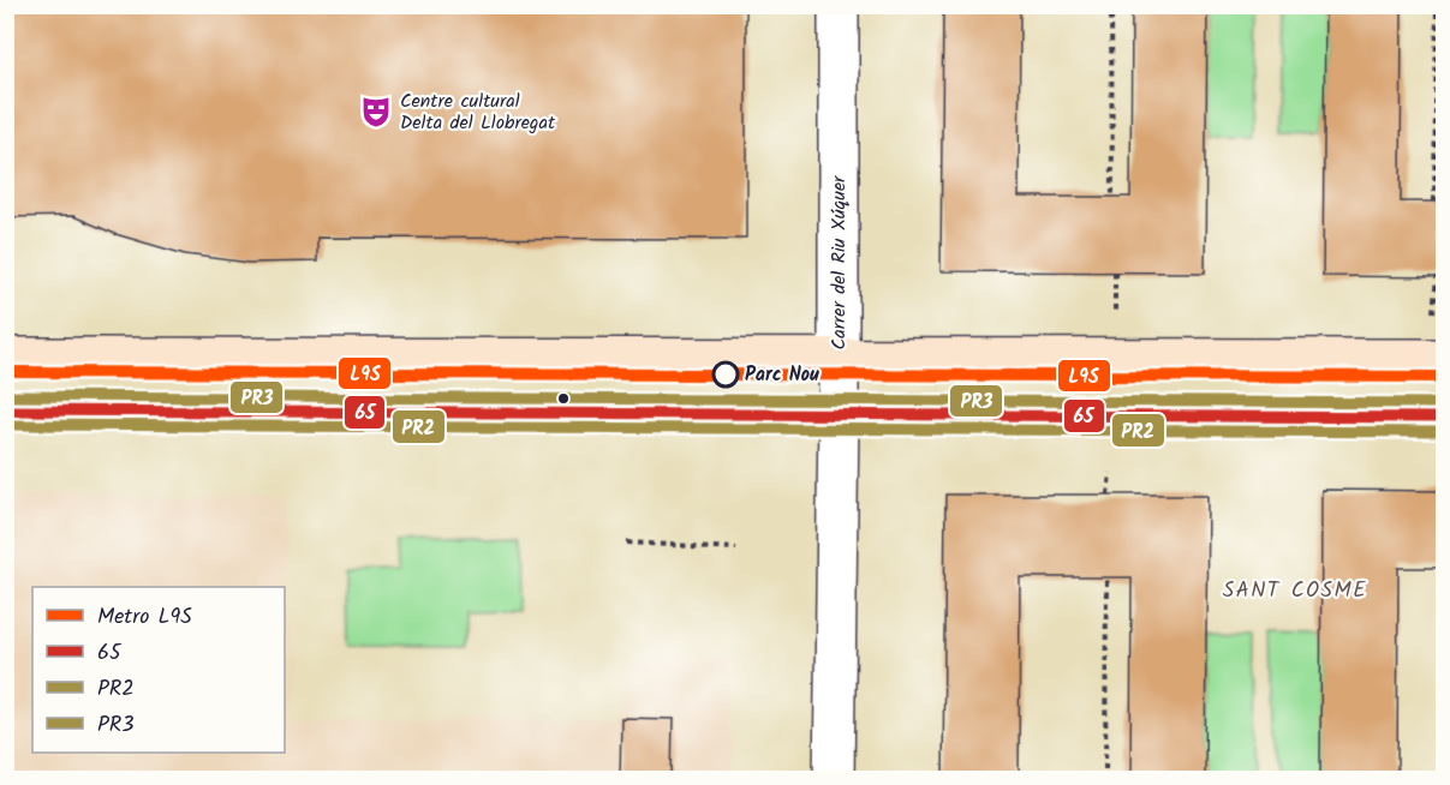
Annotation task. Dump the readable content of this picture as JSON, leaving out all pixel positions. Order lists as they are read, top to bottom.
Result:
{
  "streets": {
    "street": ["Carrer del Riu Xúquer"]
  },
  "districts": ["SANT COSME"],
  "places": {
    "theatre": ["Centre cultural Delta del Llobregat"],
    "other": ["Parc Nou"]
  },
  "lines": [
    "metro line L9S",
    "transit line PR3",
    "transit line 65",
    "transit line PR2"
  ],
  "legend": [
    "Metro L9S",
    "65",
    "PR2",
    "PR3"
  ]
}
